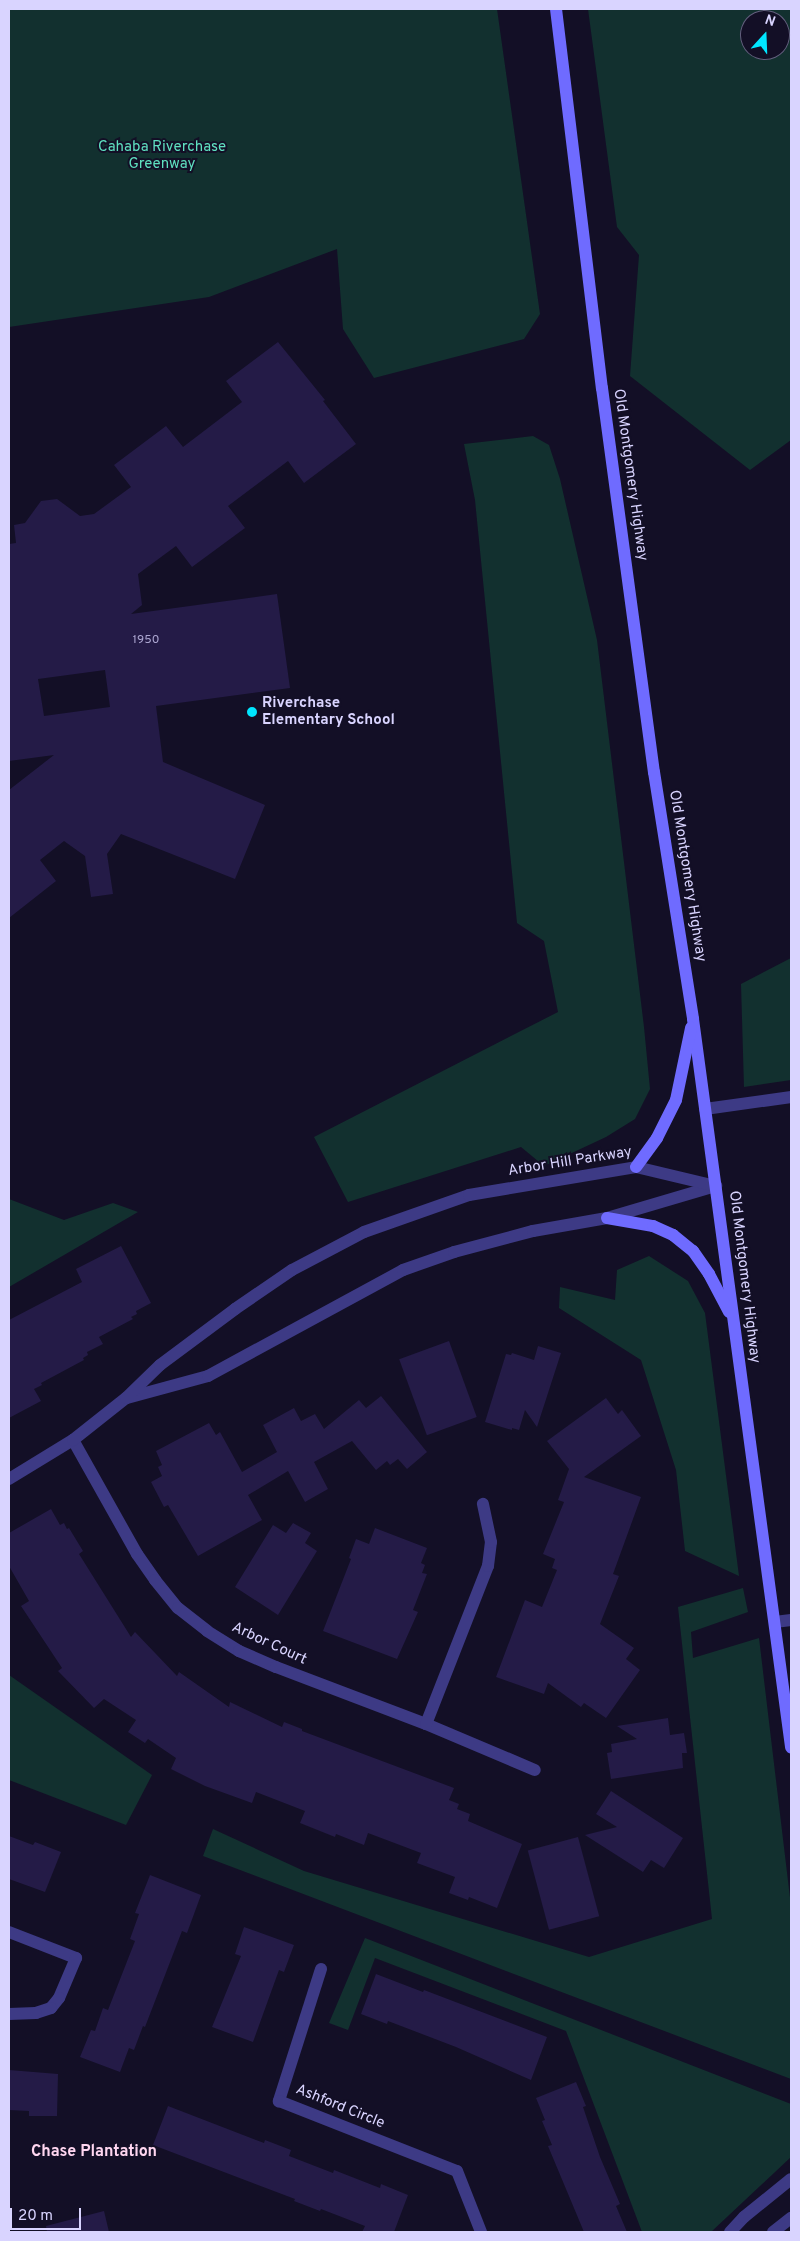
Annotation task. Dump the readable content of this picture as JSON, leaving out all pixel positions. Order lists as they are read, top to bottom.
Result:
{
  "streets": {
    "street": [
      "Old Montgomery Highway",
      "Arbor Hill Parkway",
      "Arbor Court",
      "Ashford Circle"
    ]
  },
  "crossings": [
    ["Old Montgomery Highway", "Arbor Hill Parkway"],
    ["Arbor Hill Parkway", "Arbor Court"]
  ],
  "districts": ["Chase Plantation"],
  "parks": ["Cahaba Riverchase Greenway"],
  "places": ["Riverchase Elementary School"],
  "house_numbers": ["1950"],
  "scale_bar": "20 m",
  "north": "top"
}
